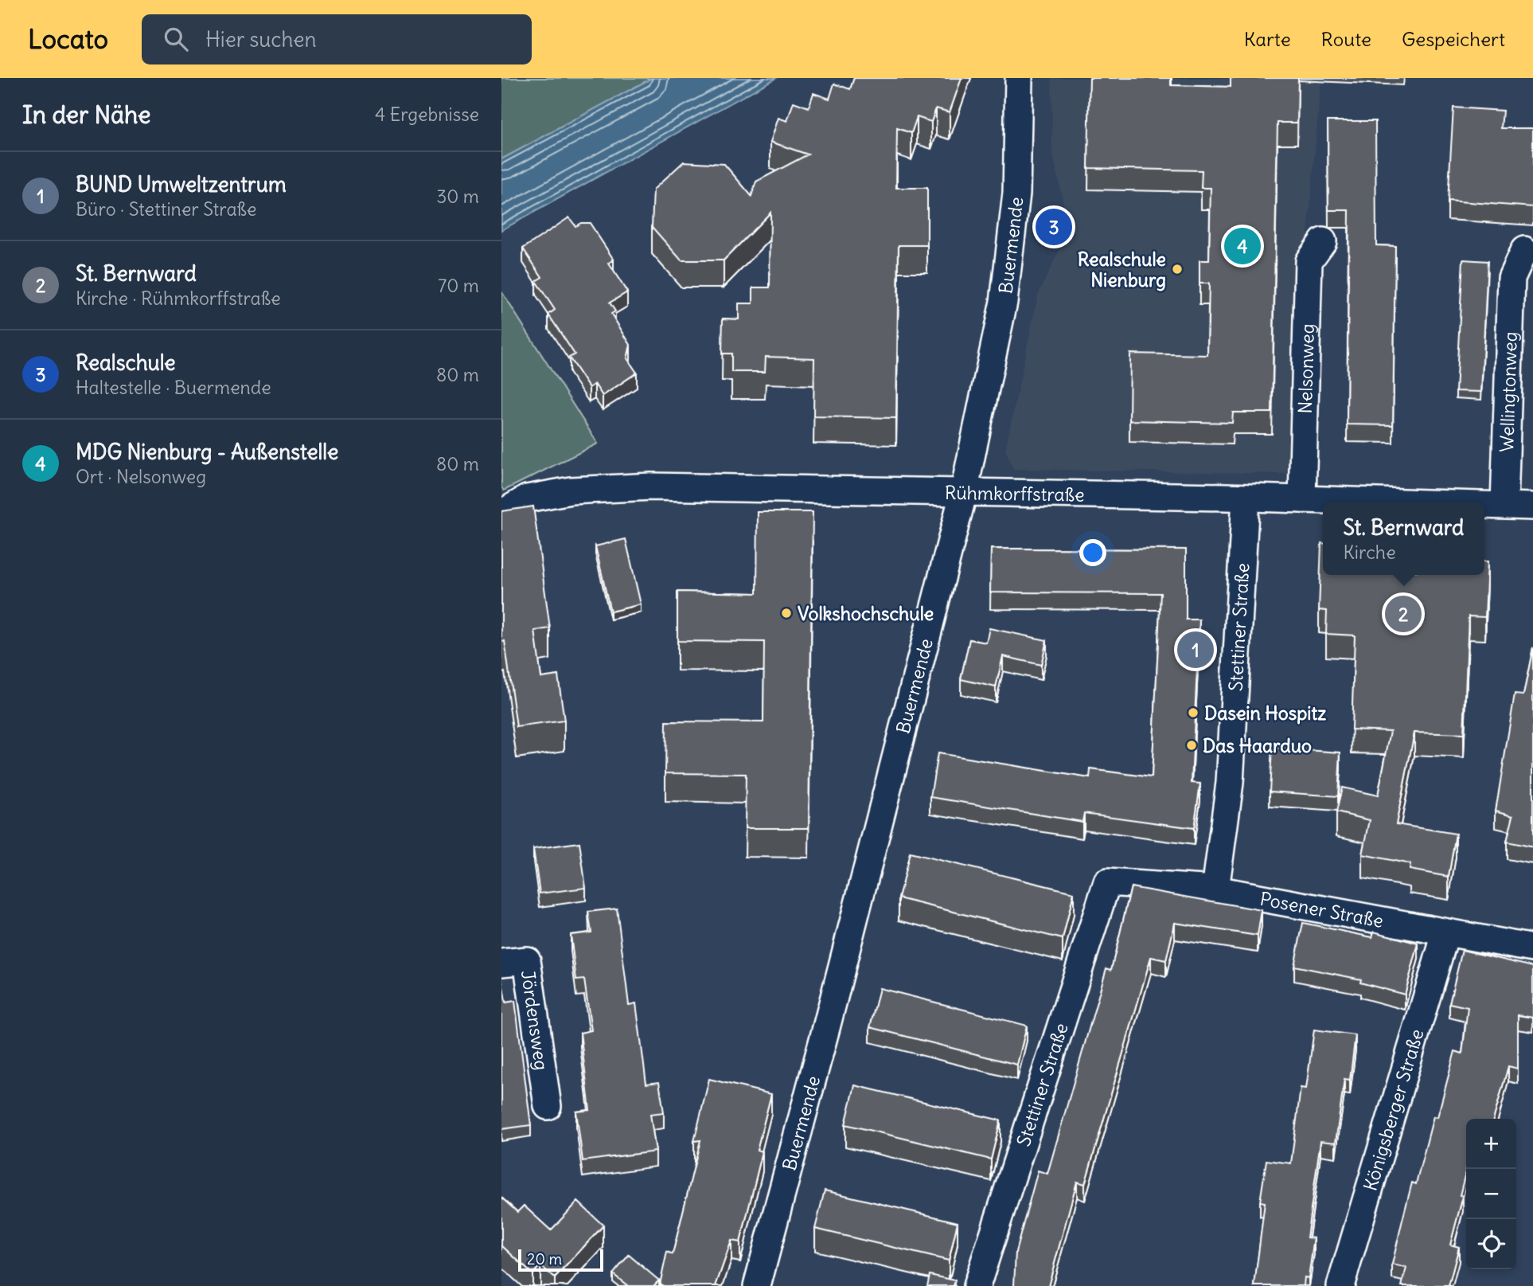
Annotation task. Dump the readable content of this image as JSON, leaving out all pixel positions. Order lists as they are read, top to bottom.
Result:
{
  "streets": {
    "street": [
      "Buermende",
      "Nelsonweg",
      "Wellingtonweg",
      "Rühmkorffstraße",
      "Stettiner Straße",
      "Posener Straße",
      "Jördensweg",
      "Königsberger Straße"
    ]
  },
  "crossings": [
    ["Buermende", "Rühmkorffstraße"],
    ["Nelsonweg", "Rühmkorffstraße"],
    ["Wellingtonweg", "Rühmkorffstraße"],
    ["Rühmkorffstraße", "Stettiner Straße"],
    ["Stettiner Straße", "Posener Straße"],
    ["Posener Straße", "Königsberger Straße"]
  ],
  "places": [
    "Realschule Nienburg",
    "Volkshochschule",
    "Dasein Hospitz",
    "Das Haarduo"
  ],
  "scale_bar": "20 m",
  "page": {
    "header": "Locato",
    "search": "Hier suchen",
    "nav": ["Karte", "Route", "Gespeichert"],
    "heading": ["In der Nähe", "4 Ergebnisse"],
    "list": [
      {
        "mark": "1",
        "name": "BUND Umweltzentrum",
        "note": "Büro · Stettiner Straße",
        "value": "30 m"
      },
      {
        "mark": "2",
        "name": "St. Bernward",
        "note": "Kirche · Rühmkorffstraße",
        "value": "70 m"
      },
      {
        "mark": "3",
        "name": "Realschule",
        "note": "Haltestelle · Buermende",
        "value": "80 m"
      },
      {
        "mark": "4",
        "name": "MDG Nienburg - Außenstelle",
        "note": "Ort · Nelsonweg",
        "value": "80 m"
      }
    ],
    "pins": [
      "3",
      "4",
      "2",
      "1"
    ],
    "popup": ["St. Bernward", "Kirche"],
    "map_buttons": ["+", "−"],
    "scale": "20 m"
  }
}
